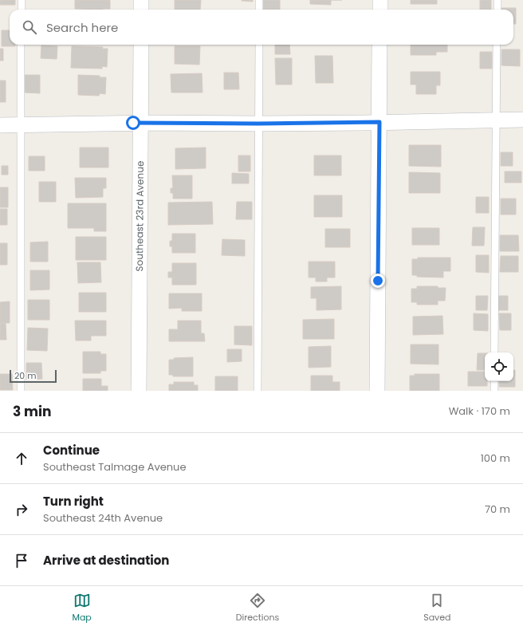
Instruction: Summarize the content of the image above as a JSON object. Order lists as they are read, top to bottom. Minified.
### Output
{"streets":{"street":["Southeast 23rd Avenue"]},"scale_bar":"20 m","page":{"search":"Search here","scale":"20 m","heading":["3 min","Walk · 170 m"],"list":[["Continue","Southeast Talmage Avenue","100 m"],["Turn right","Southeast 24th Avenue","70 m"],"Arrive at destination"],"nav":["Map","Directions","Saved"]}}
